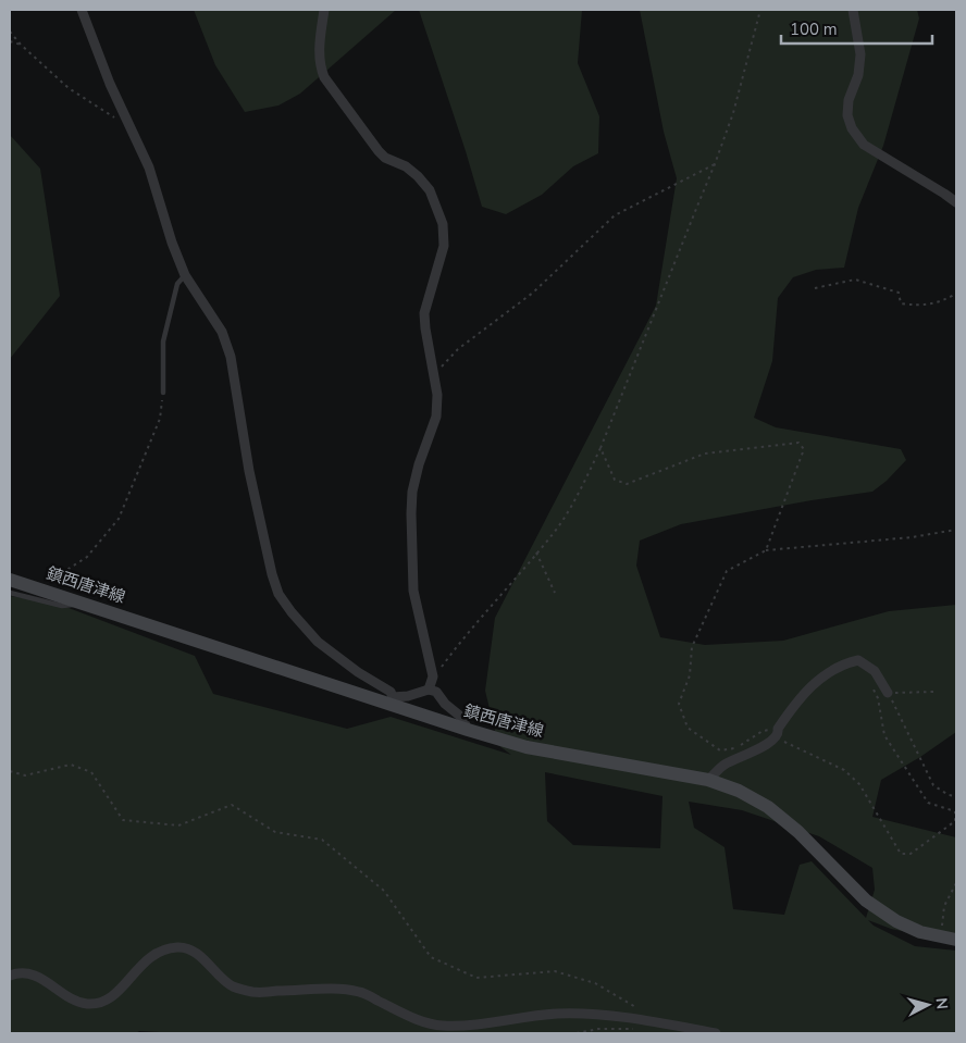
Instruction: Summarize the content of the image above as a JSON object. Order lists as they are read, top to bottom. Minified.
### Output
{"streets":{"main road":["鎮西唐津線"]},"scale_bar":"100 m","north":"right"}
